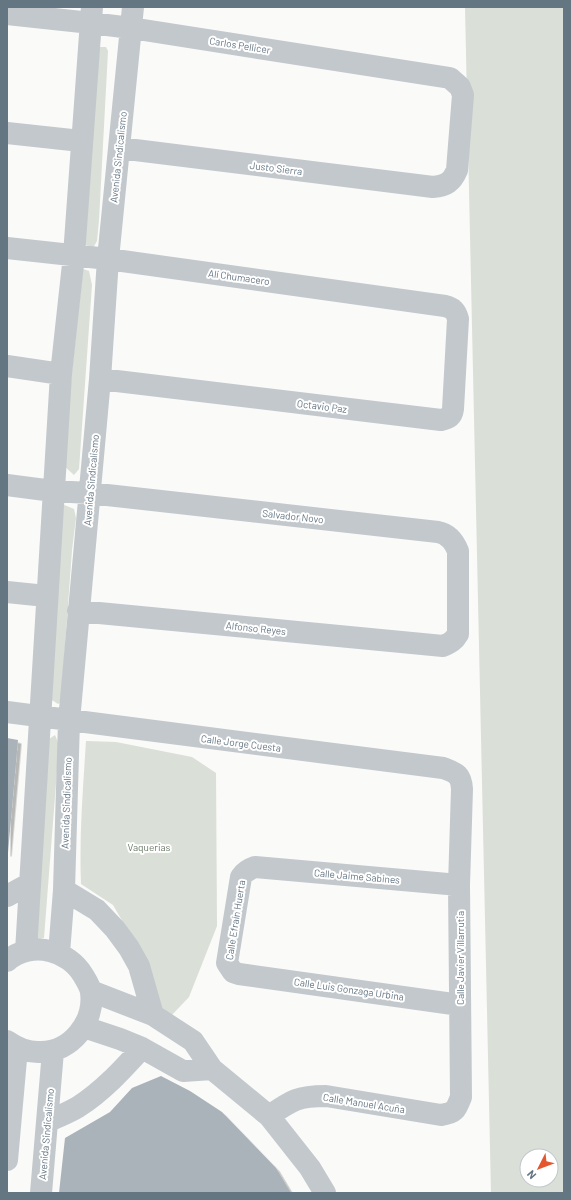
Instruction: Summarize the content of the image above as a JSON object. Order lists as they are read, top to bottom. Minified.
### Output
{"streets":{"street":["Carlos Pellicer","Avenida Sindicalismo","Justo Sierra","Alí Chumacero","Octavio Paz","Salvador Novo","Alfonso Reyes","Calle Jorge Cuesta","Calle Jaime Sabines","Calle Efraín Huerta","Calle Javier Villarrutia","Calle Luis Gonzaga Urbina","Calle Manuel Acuña"]},"crossings":[["Carlos Pellicer","Avenida Sindicalismo"],["Carlos Pellicer","Justo Sierra"],["Avenida Sindicalismo","Justo Sierra"],["Avenida Sindicalismo","Alí Chumacero"],["Avenida Sindicalismo","Octavio Paz"],["Avenida Sindicalismo","Salvador Novo"],["Avenida Sindicalismo","Alfonso Reyes"],["Avenida Sindicalismo","Calle Jorge Cuesta"],["Alí Chumacero","Octavio Paz"],["Salvador Novo","Alfonso Reyes"],["Calle Jorge Cuesta","Calle Javier Villarrutia"],["Calle Jaime Sabines","Calle Efraín Huerta"],["Calle Jaime Sabines","Calle Javier Villarrutia"],["Calle Efraín Huerta","Calle Luis Gonzaga Urbina"],["Calle Javier Villarrutia","Calle Luis Gonzaga Urbina"],["Calle Javier Villarrutia","Calle Manuel Acuña"]],"parks":["Vaquerias"],"north":"bottom left"}
